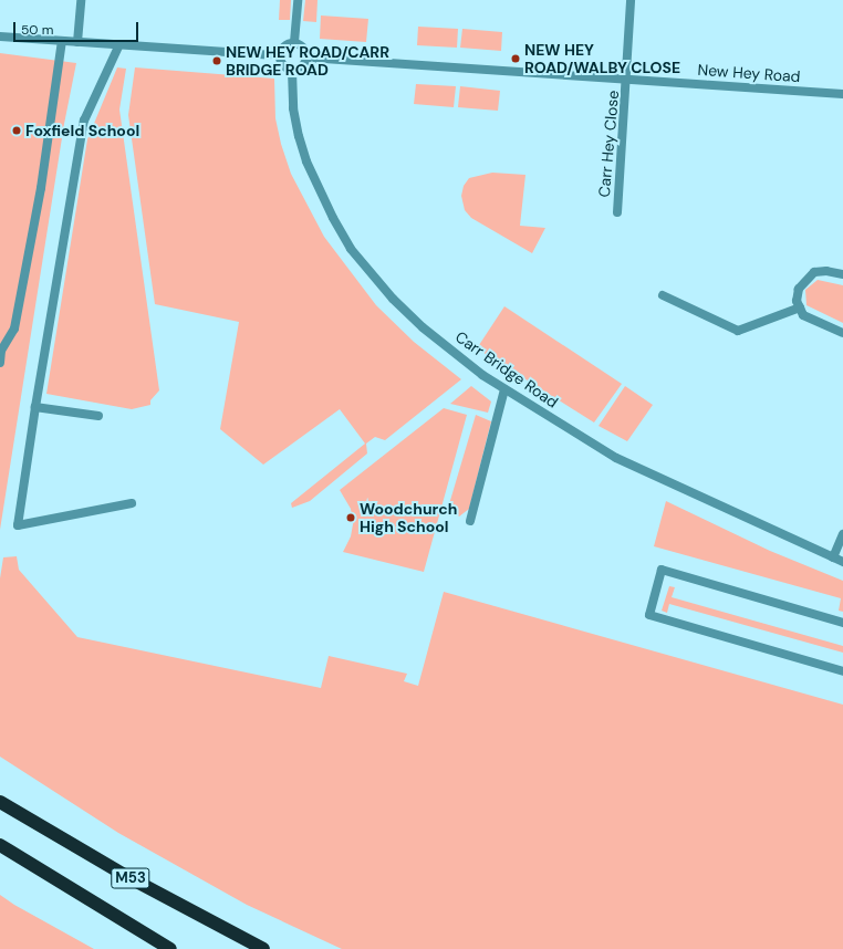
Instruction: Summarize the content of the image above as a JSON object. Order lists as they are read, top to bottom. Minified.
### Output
{"streets":{"highway":["M53"],"street":["New Hey Road","Carr Hey Close","Carr Bridge Road"]},"crossings":[["New Hey Road","Carr Hey Close"],["New Hey Road","Carr Bridge Road"]],"places":["NEW HEY ROAD/WALBY CLOSE","NEW HEY ROAD/CARR BRIDGE ROAD","Foxfield School","Woodchurch High School"],"scale_bar":"50 m"}
